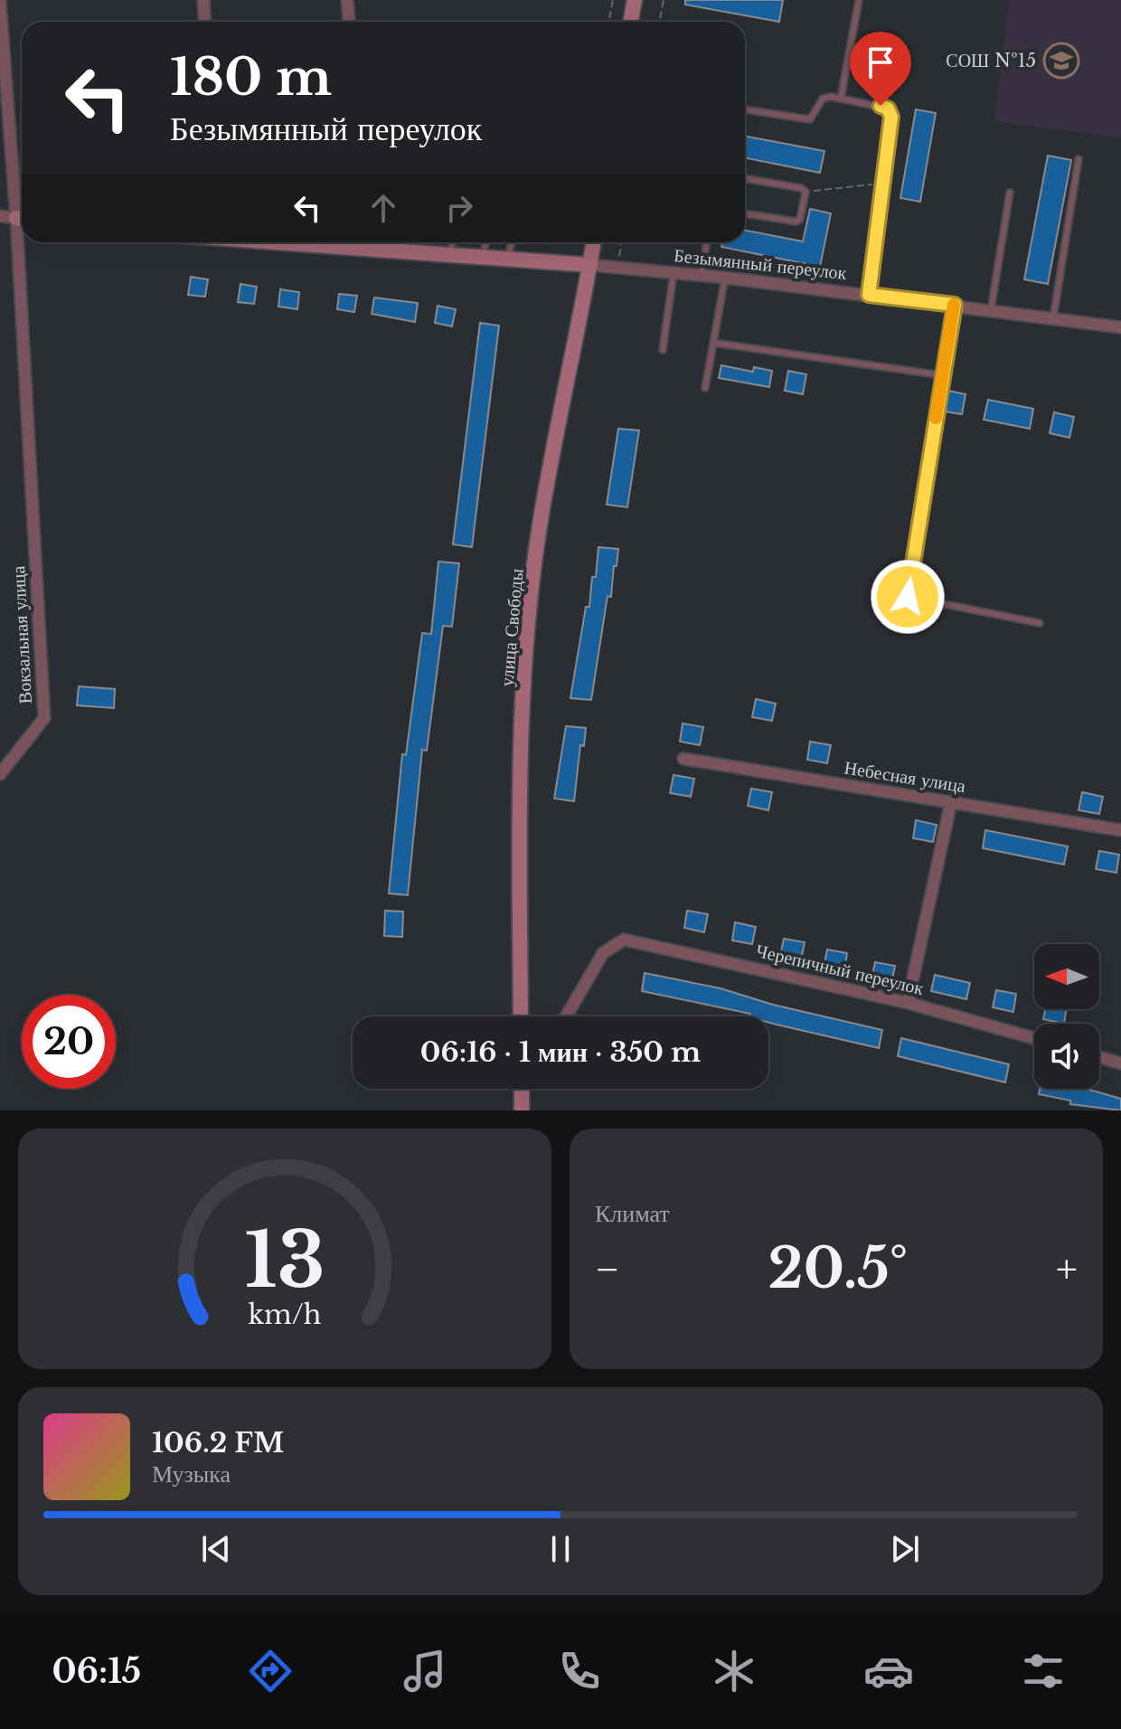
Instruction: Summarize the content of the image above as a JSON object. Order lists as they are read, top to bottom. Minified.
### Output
{"streets":{"main road":["Безымянный переулок","улица Свободы"],"street":["Вокзальная улица","Небесная улица","Черепичный переулок"]},"crossings":[["Безымянный переулок","улица Свободы"]],"places":{"school or university":["СОШ №15"]},"north":"left","page":{"turn":["180 m","Безымянный переулок"],"limit":"20","trip":"06:16 · 1 мин · 350 m","tile":"Климат","heat":["−","20.5°","+"],"song":["106.2 FM","Музыка"],"tabs":"06:15","gauge":["13","km/h"]}}
